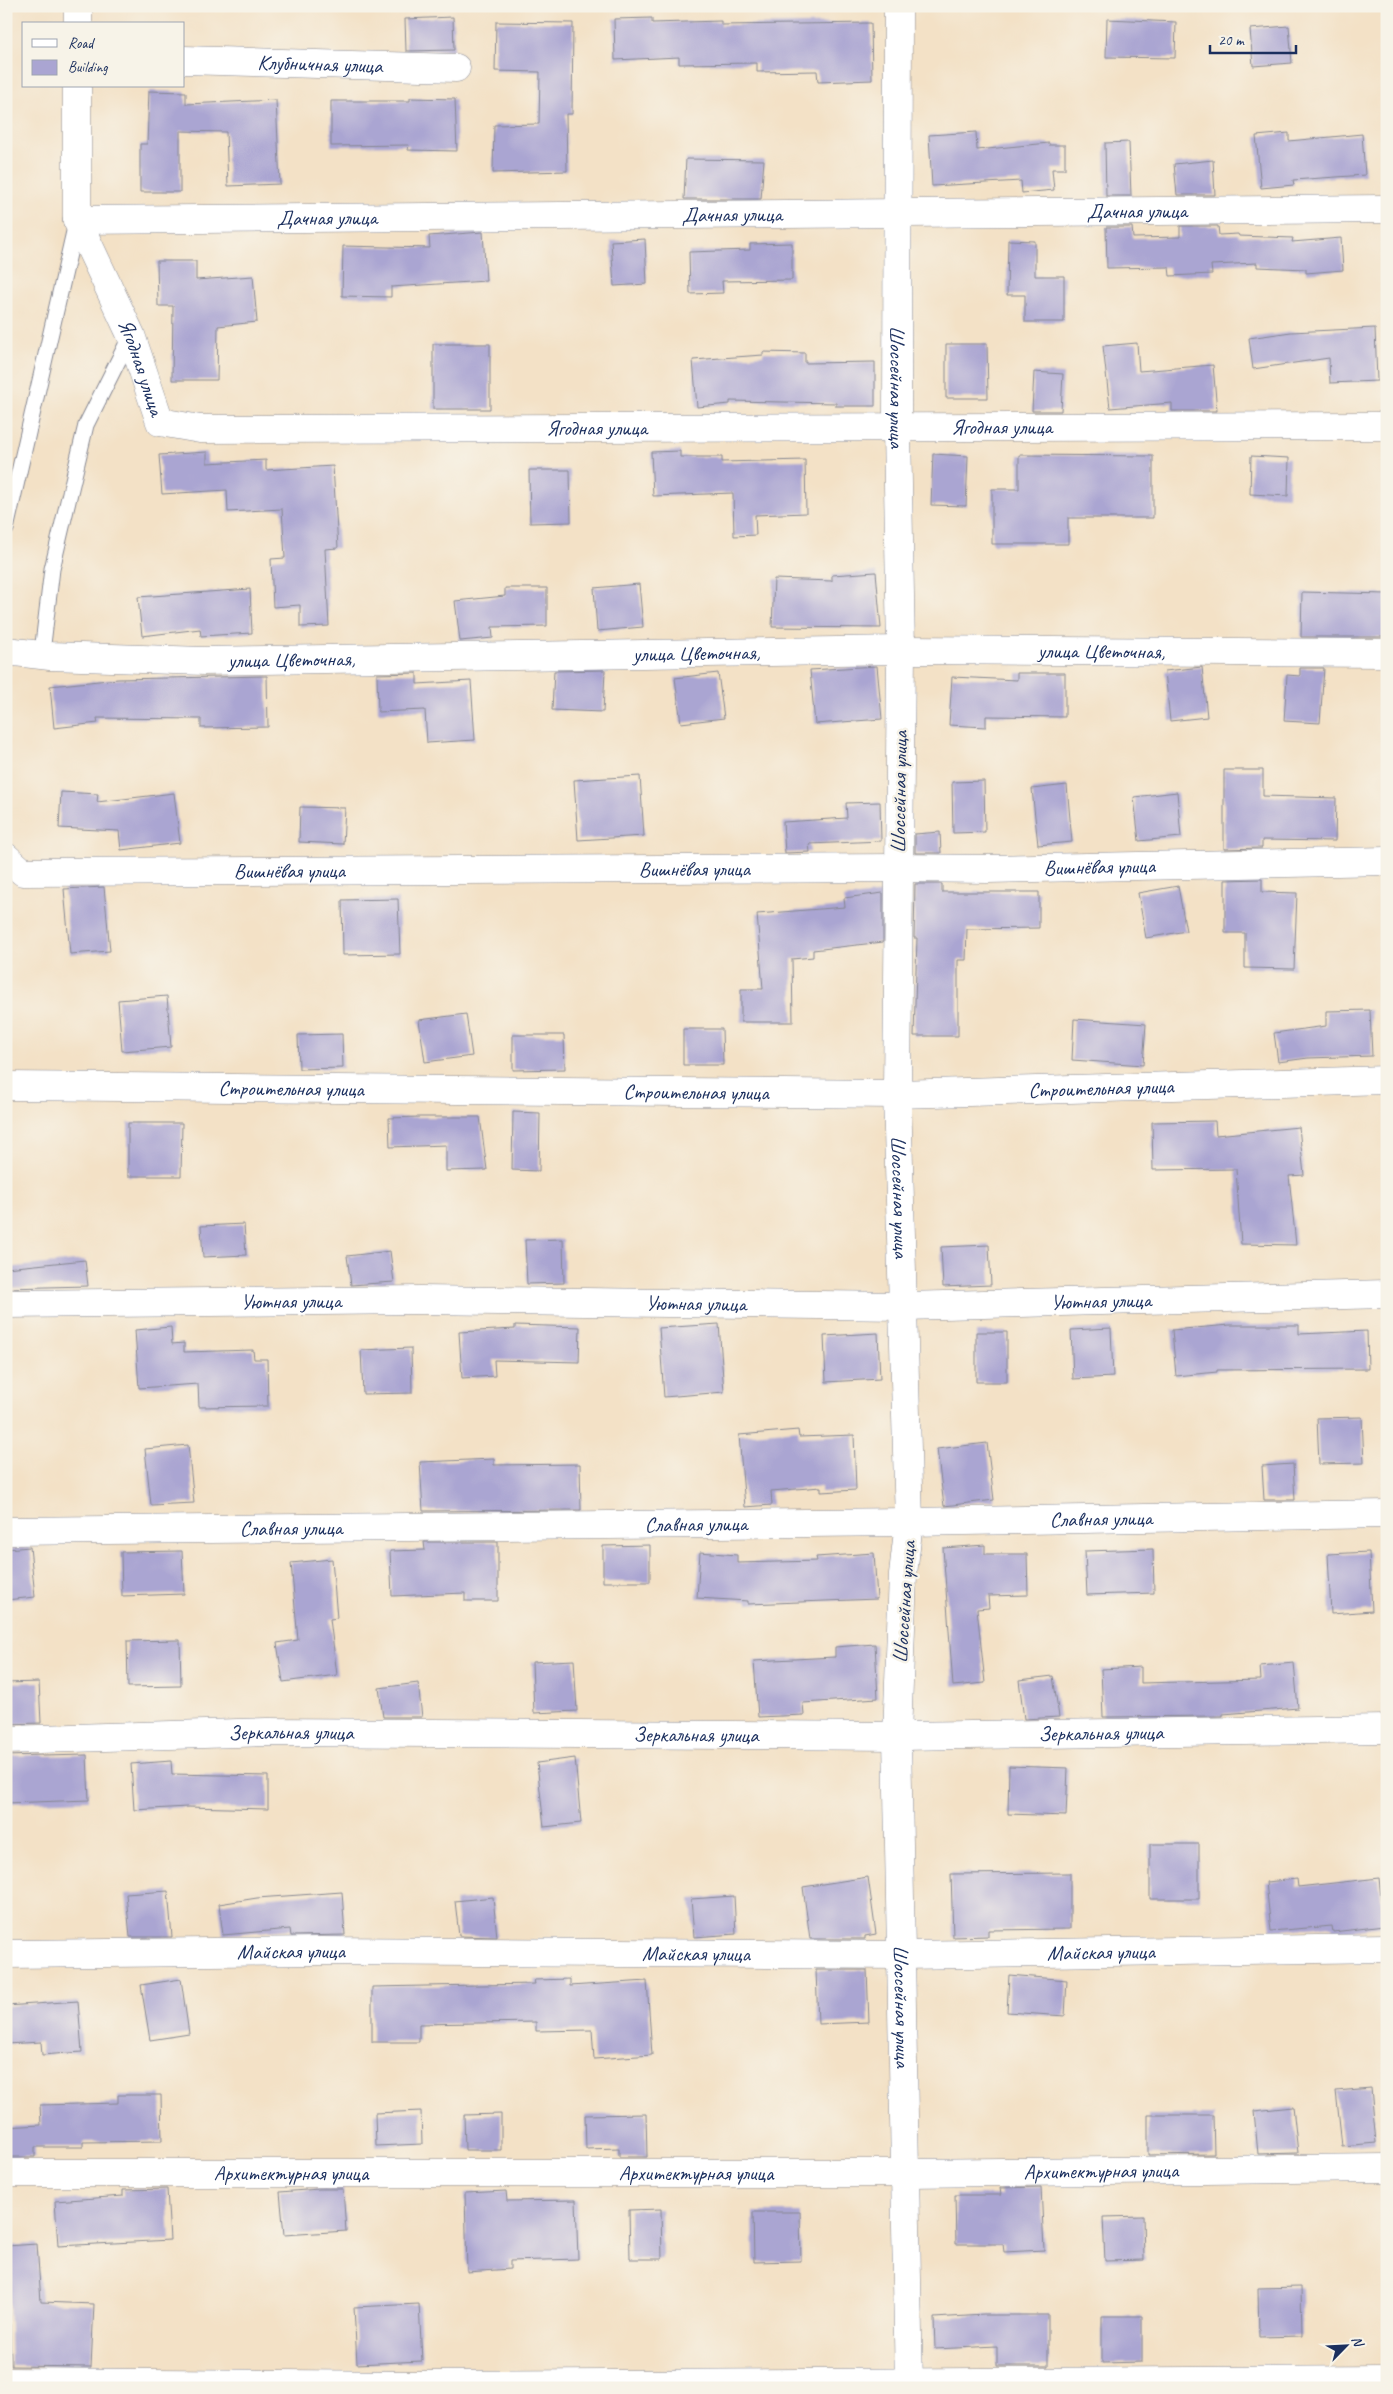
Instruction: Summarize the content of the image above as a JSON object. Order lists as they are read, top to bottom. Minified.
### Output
{"streets":{"street":["Клубничная улица","Дачная улица","Ягодная улица","Шоссейная улица","улица Цветочная,","Вишнёвая улица","Строительная улица","Уютная улица","Славная улица","Зеркальная улица","Майская улица","Архитектурная улица"]},"crossings":[["Дачная улица","Ягодная улица"],["Дачная улица","Шоссейная улица"],["Ягодная улица","Шоссейная улица"],["Шоссейная улица","улица Цветочная,"],["Шоссейная улица","Вишнёвая улица"],["Шоссейная улица","Строительная улица"],["Шоссейная улица","Уютная улица"],["Шоссейная улица","Славная улица"],["Шоссейная улица","Зеркальная улица"],["Шоссейная улица","Майская улица"],["Шоссейная улица","Архитектурная улица"]],"legend":["Road","Building"],"scale_bar":"20 m","north":"top right"}
